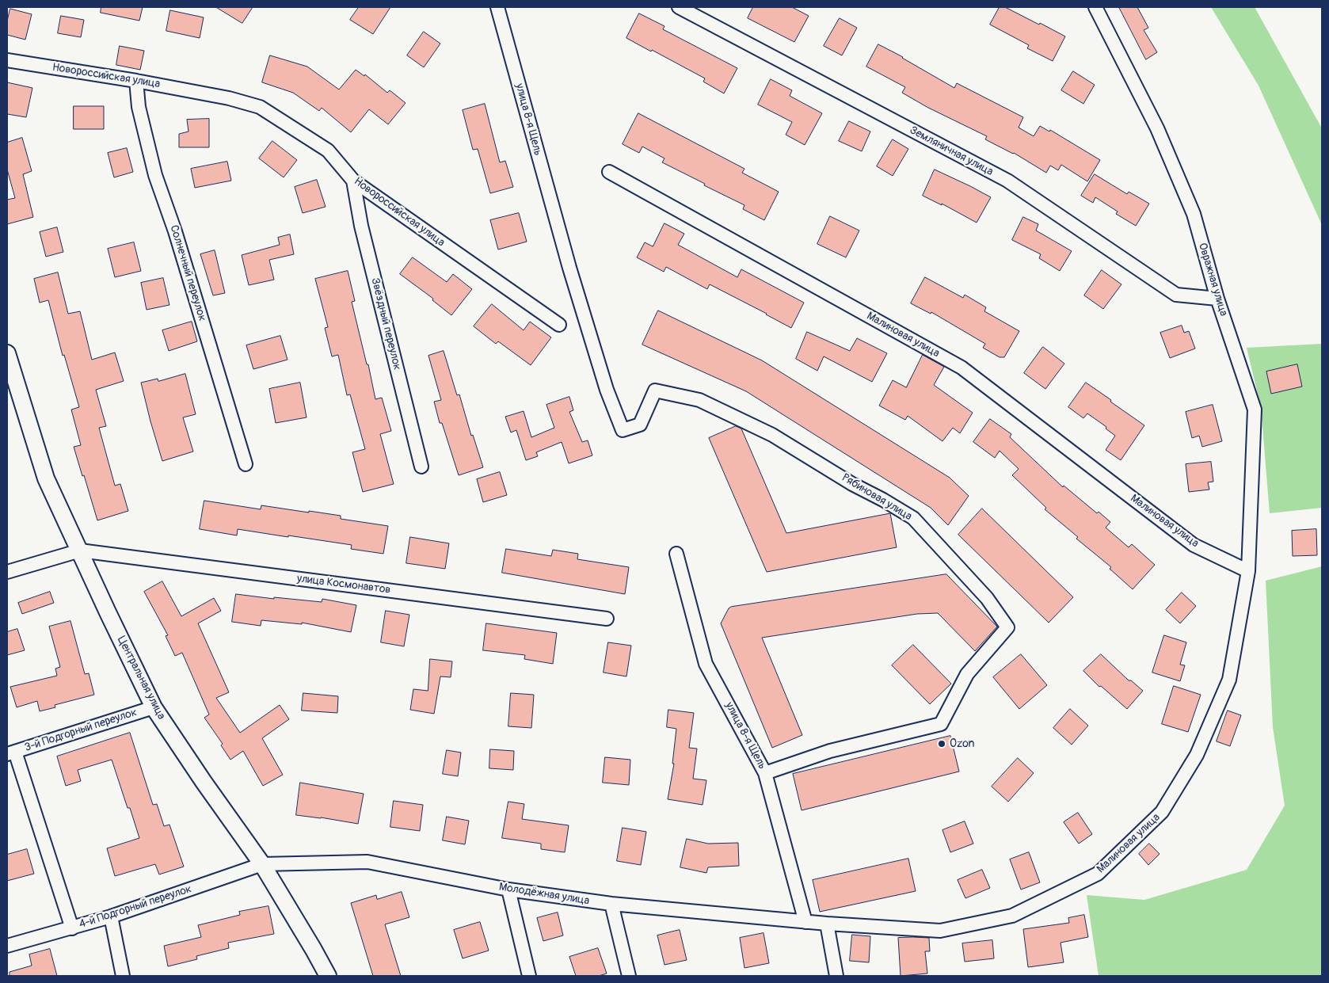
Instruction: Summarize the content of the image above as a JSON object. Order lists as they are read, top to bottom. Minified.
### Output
{"streets":{"street":["Новороссийская улица","улица 8-я Щель","Земляничная улица","Солнечный переулок","Овражная улица","Звёздный переулок","Малиновая улица","Рябиновая улица","улица Космонавтов","Центральная улица","3-й Подгорный переулок","Молодёжная улица","4-й Подгорный переулок"]},"crossings":[["Новороссийская улица","Солнечный переулок"],["Новороссийская улица","Звёздный переулок"],["улица 8-я Щель","Рябиновая улица"],["улица 8-я Щель","Молодёжная улица"],["Земляничная улица","Овражная улица"],["Овражная улица","Малиновая улица"],["Малиновая улица","Молодёжная улица"],["улица Космонавтов","Центральная улица"],["Центральная улица","3-й Подгорный переулок"],["Центральная улица","Молодёжная улица"],["Центральная улица","4-й Подгорный переулок"],["Молодёжная улица","4-й Подгорный переулок"]],"places":["Ozon"]}
